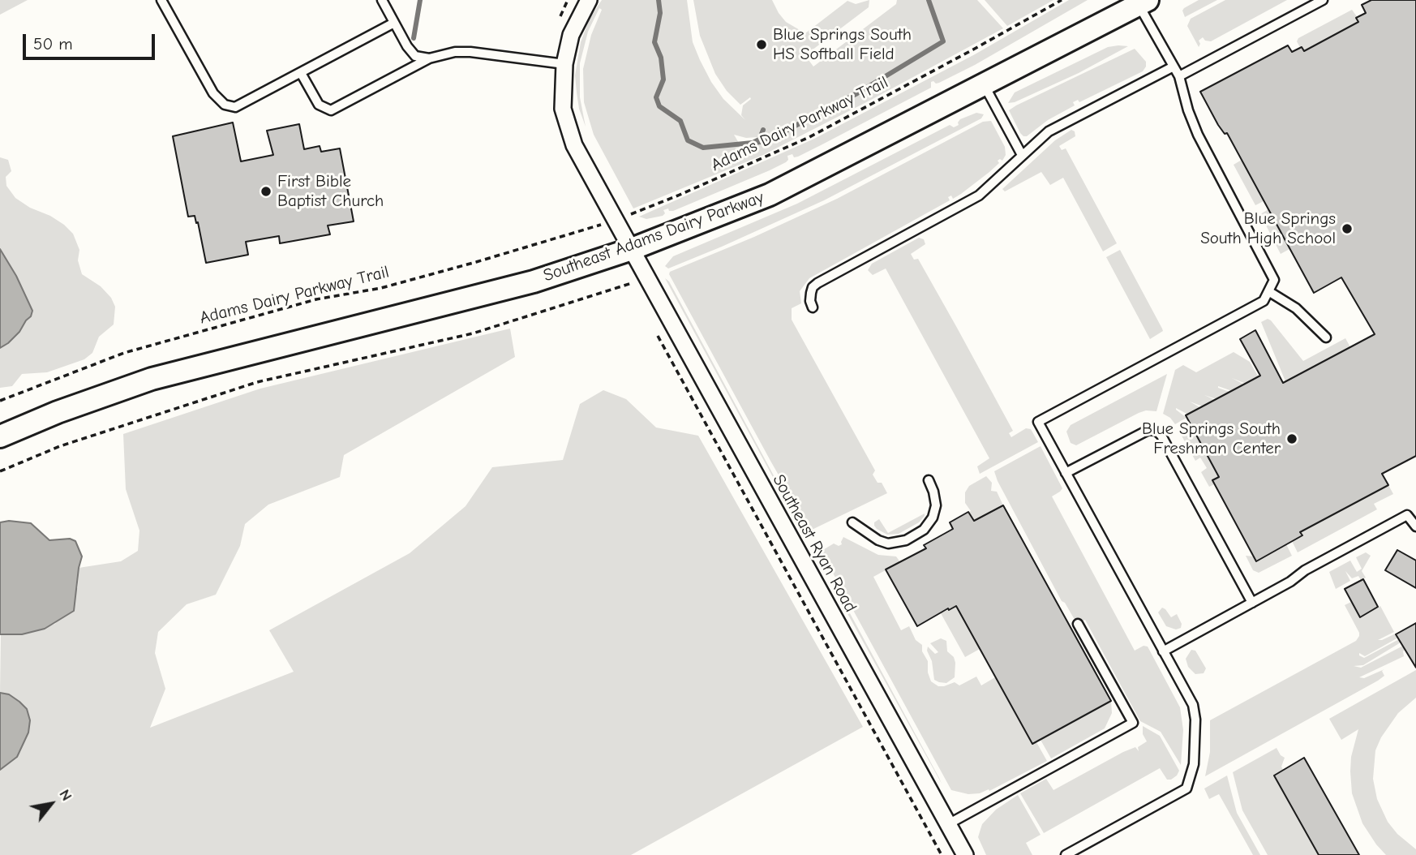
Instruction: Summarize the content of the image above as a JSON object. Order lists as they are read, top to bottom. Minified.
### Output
{"streets":{"main road":["Southeast Adams Dairy Parkway"],"street":["Southeast Ryan Road"],"path":["Adams Dairy Parkway Trail"]},"crossings":[["Southeast Adams Dairy Parkway","Southeast Ryan Road"]],"places":["Blue Springs South HS Softball Field","First Bible Baptist Church","Blue Springs South High School","Blue Springs South Freshman Center"],"scale_bar":"50 m","north":"top right"}
